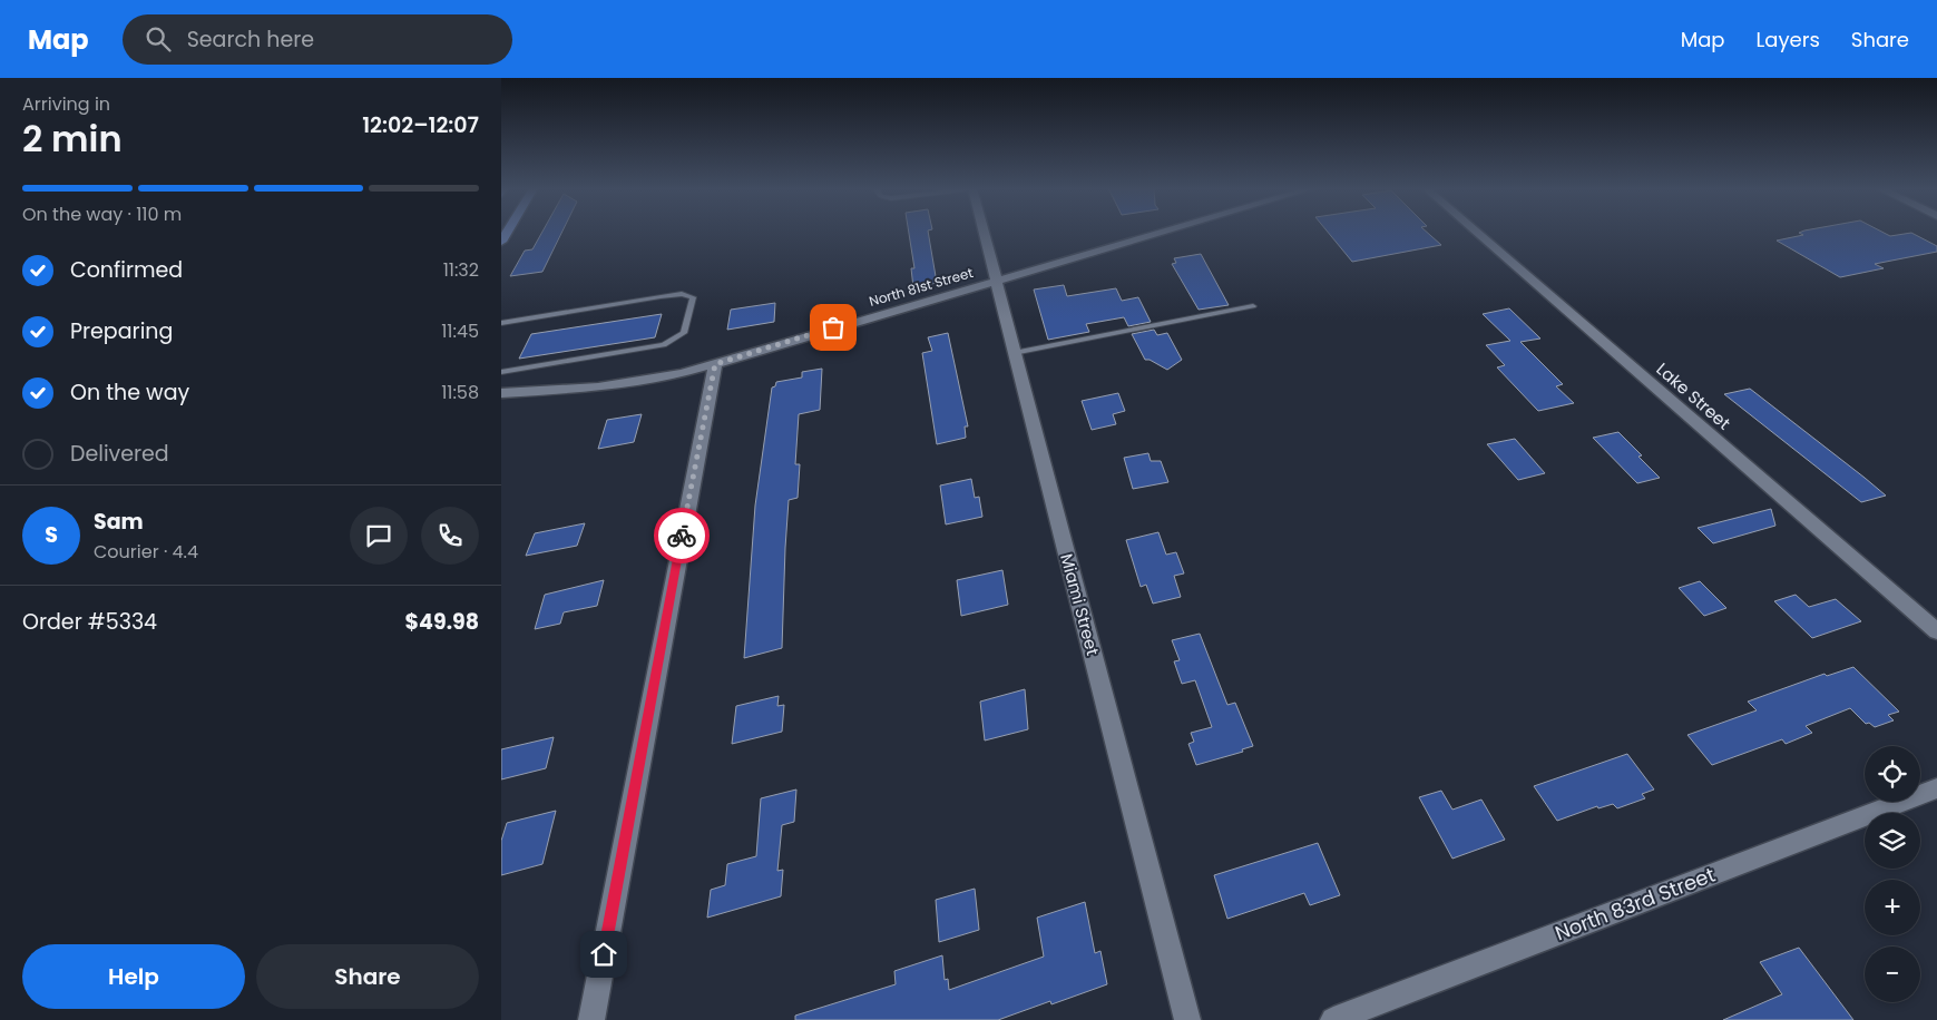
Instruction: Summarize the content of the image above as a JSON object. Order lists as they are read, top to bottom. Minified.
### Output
{"streets":{"street":["North 81st Street","Lake Street","Miami Street","North 83rd Street"]},"crossings":[["North 81st Street","Miami Street"]],"page":{"header":"Map","search":"Search here","nav":["Map","Layers","Share"],"heading":["2 min","Arriving in","12:02–12:07"],"panel":["Sam","Courier · 4.4","Order #5334","$49.98"],"bar":"On the way · 110 m","list":[["Confirmed","11:32"],["Preparing","11:45"],["On the way","11:58"],"Delivered"],"round":"S","map_buttons":["+","−"],"buttons":["Help","Share"]}}
